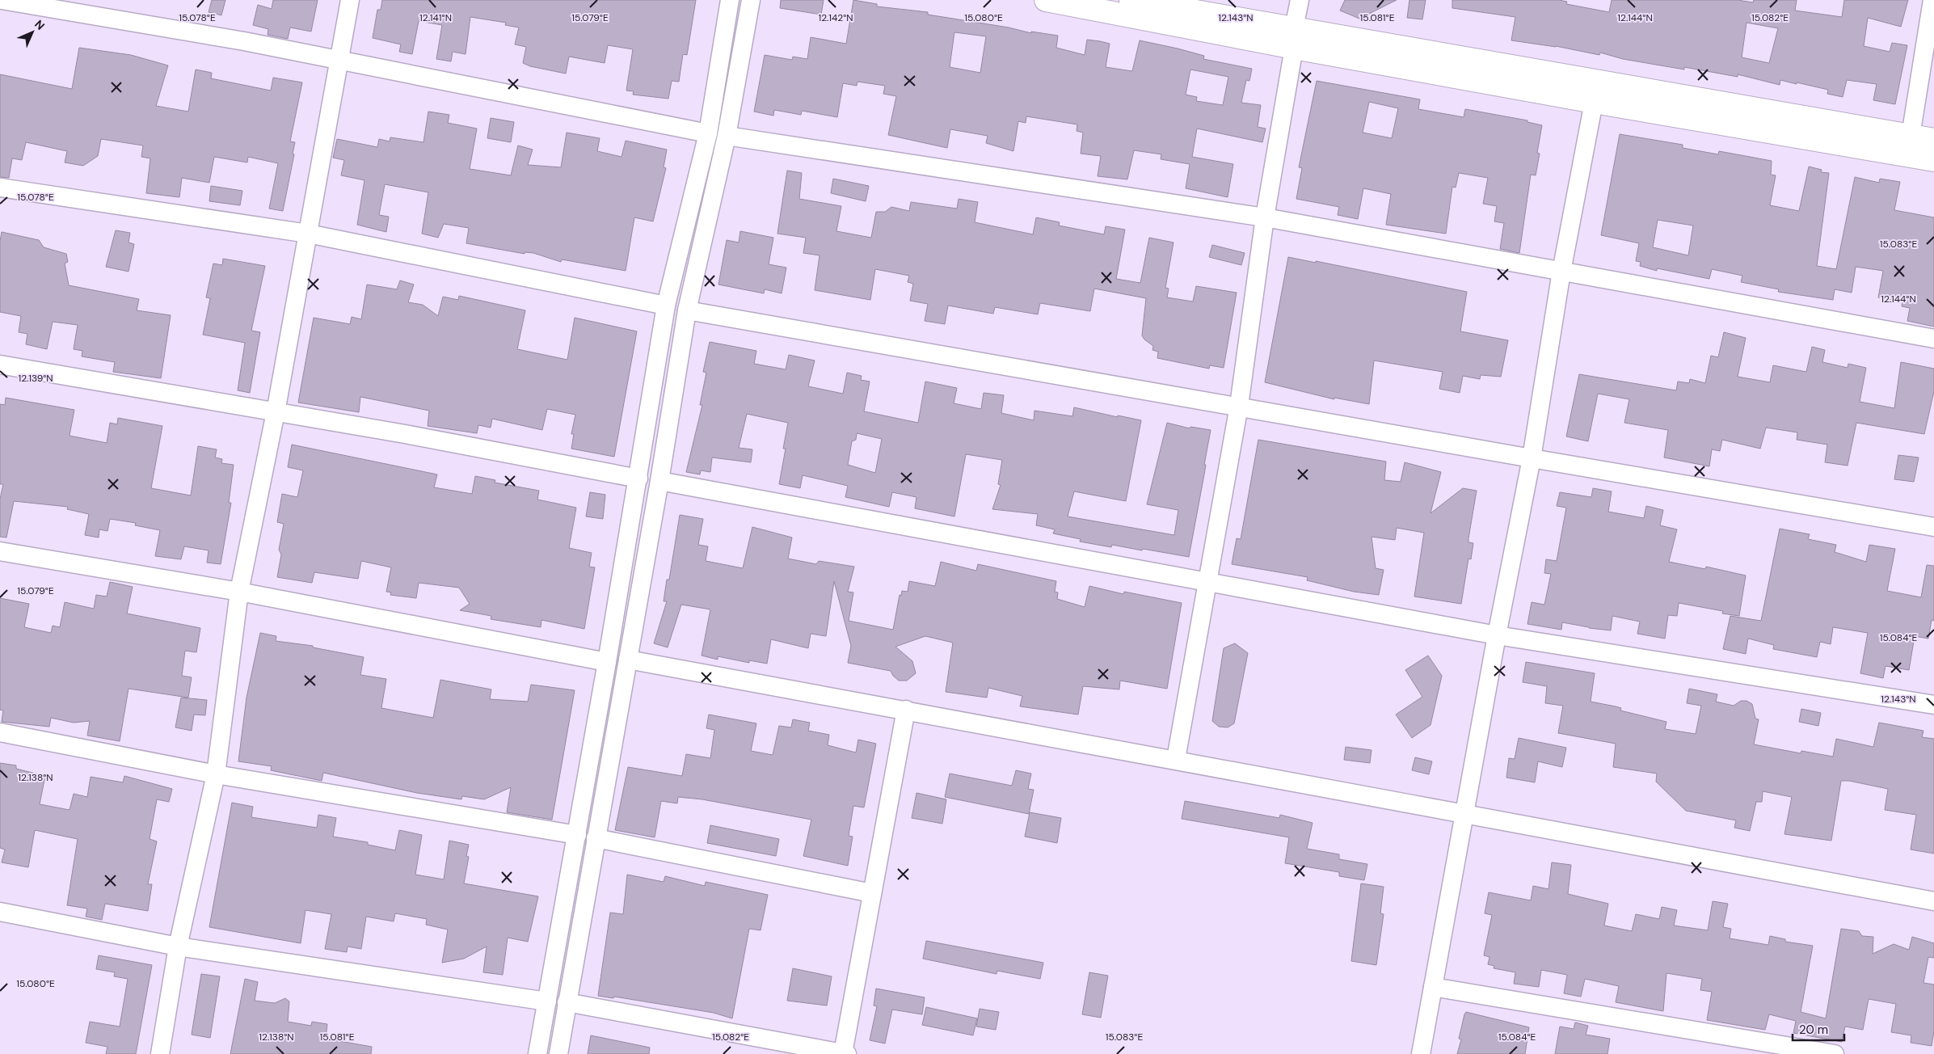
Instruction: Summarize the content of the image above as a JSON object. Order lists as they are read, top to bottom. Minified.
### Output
{"scale_bar":"20 m","north":"top right","coordinates":["15.078°E","12.141°N","15.079°E","12.142°N","15.080°E","12.143°N","15.081°E","12.144°N","15.082°E","15.083°E","12.139°N","15.084°E","12.138°N"]}
